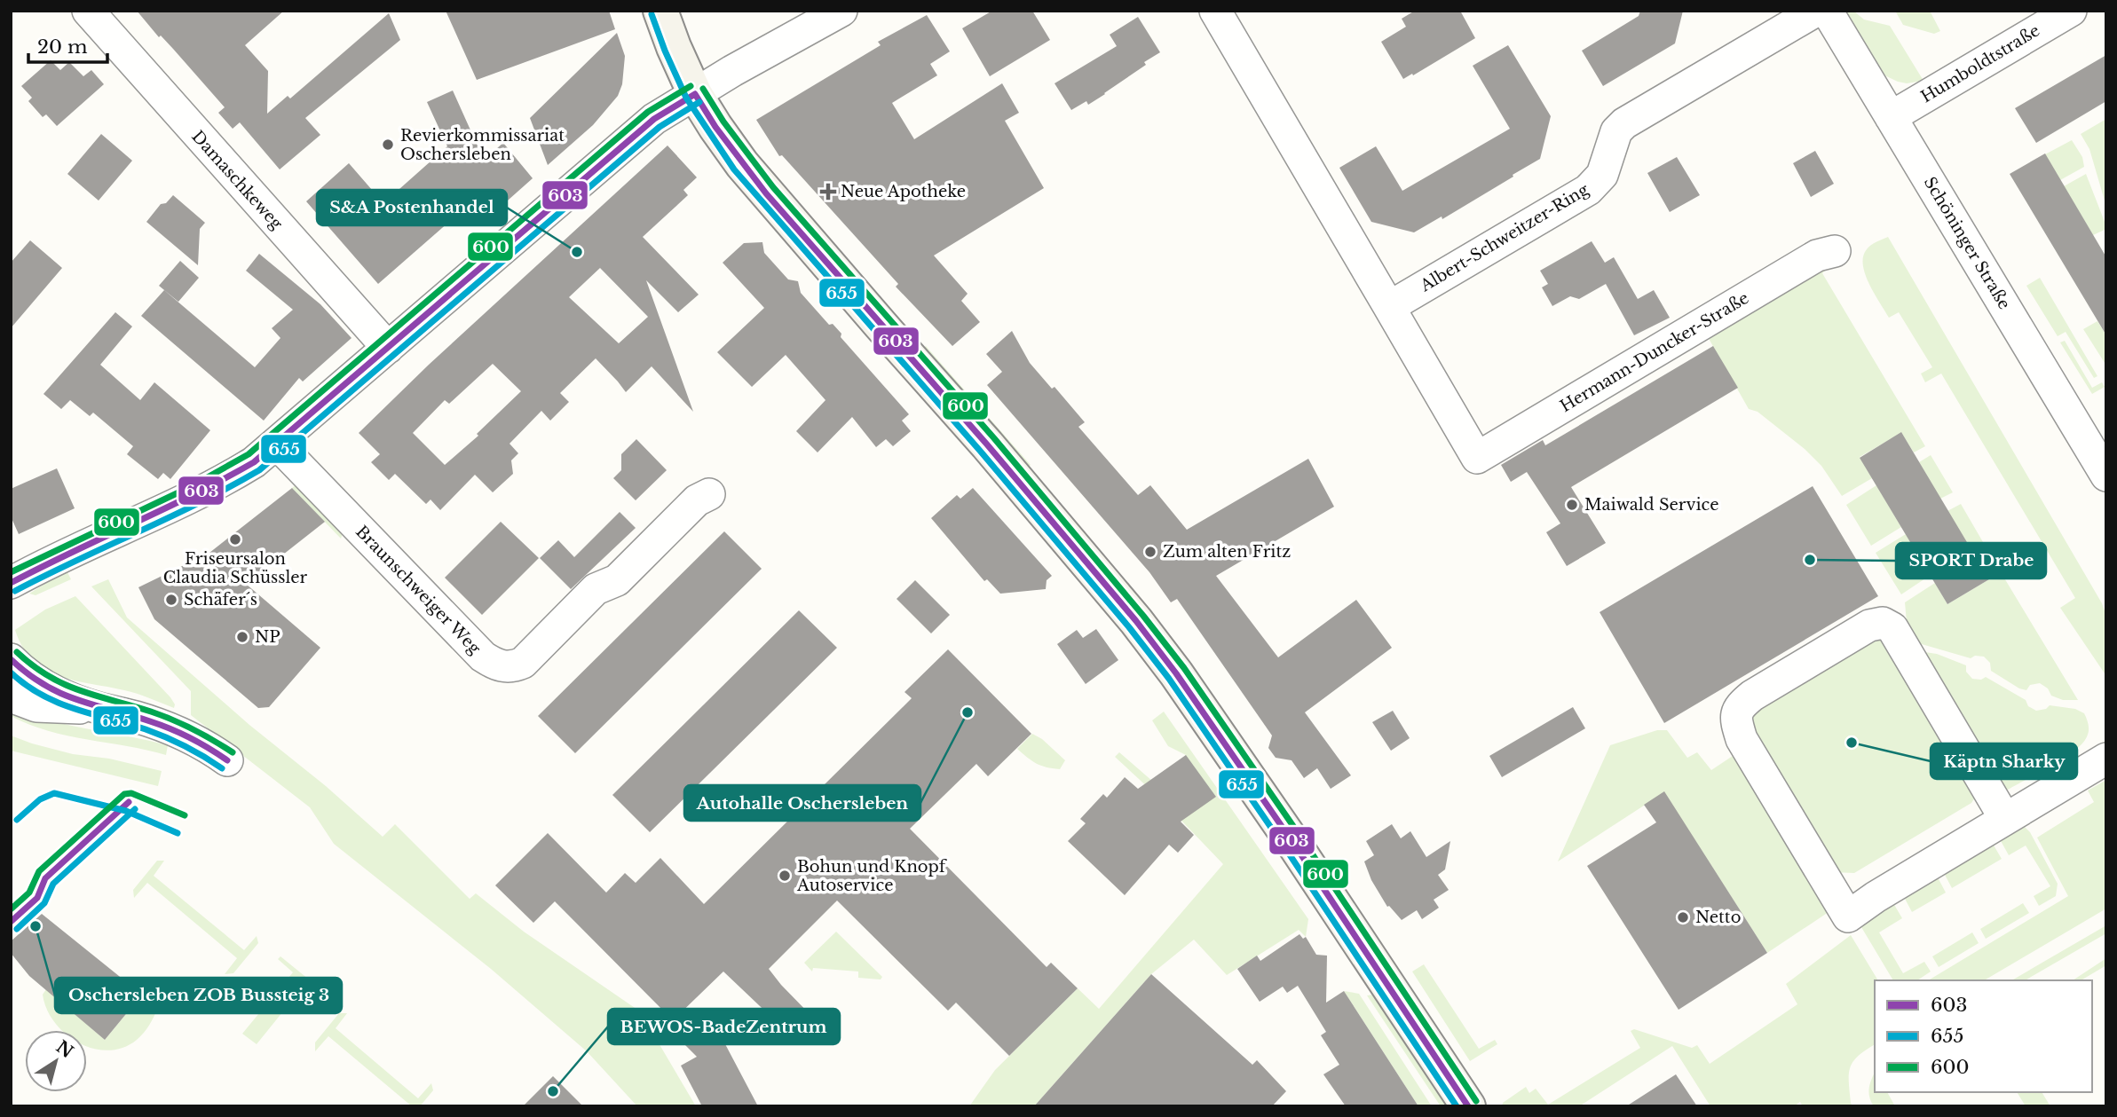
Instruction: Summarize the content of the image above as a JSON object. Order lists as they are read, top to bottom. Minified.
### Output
{"streets":{"street":["Humboldtstraße","Damaschkeweg","Albert-Schweitzer-Ring","Schöninger Straße","Hermann-Duncker-Straße","Braunschweiger Weg"]},"crossings":[["Humboldtstraße","Schöninger Straße"],["Albert-Schweitzer-Ring","Hermann-Duncker-Straße"]],"places":{"other":["Revierkommissariat Oschersleben","S&A Postenhandel","Maiwald Service","Friseursalon Claudia Schüssler","Zum alten Fritz","SPORT Drabe","Schäfer´s","NP","Autohalle Oschersleben","Käptn Sharky","Bohun und Knopf Autoservice","Netto","Oschersleben ZOB Bussteig 3","BEWOS-BadeZentrum"],"health":["Neue Apotheke"]},"lines":["transit line 655","transit line 600","transit line 603"],"legend":["603","655","600"],"scale_bar":"20 m","north":"top right"}
